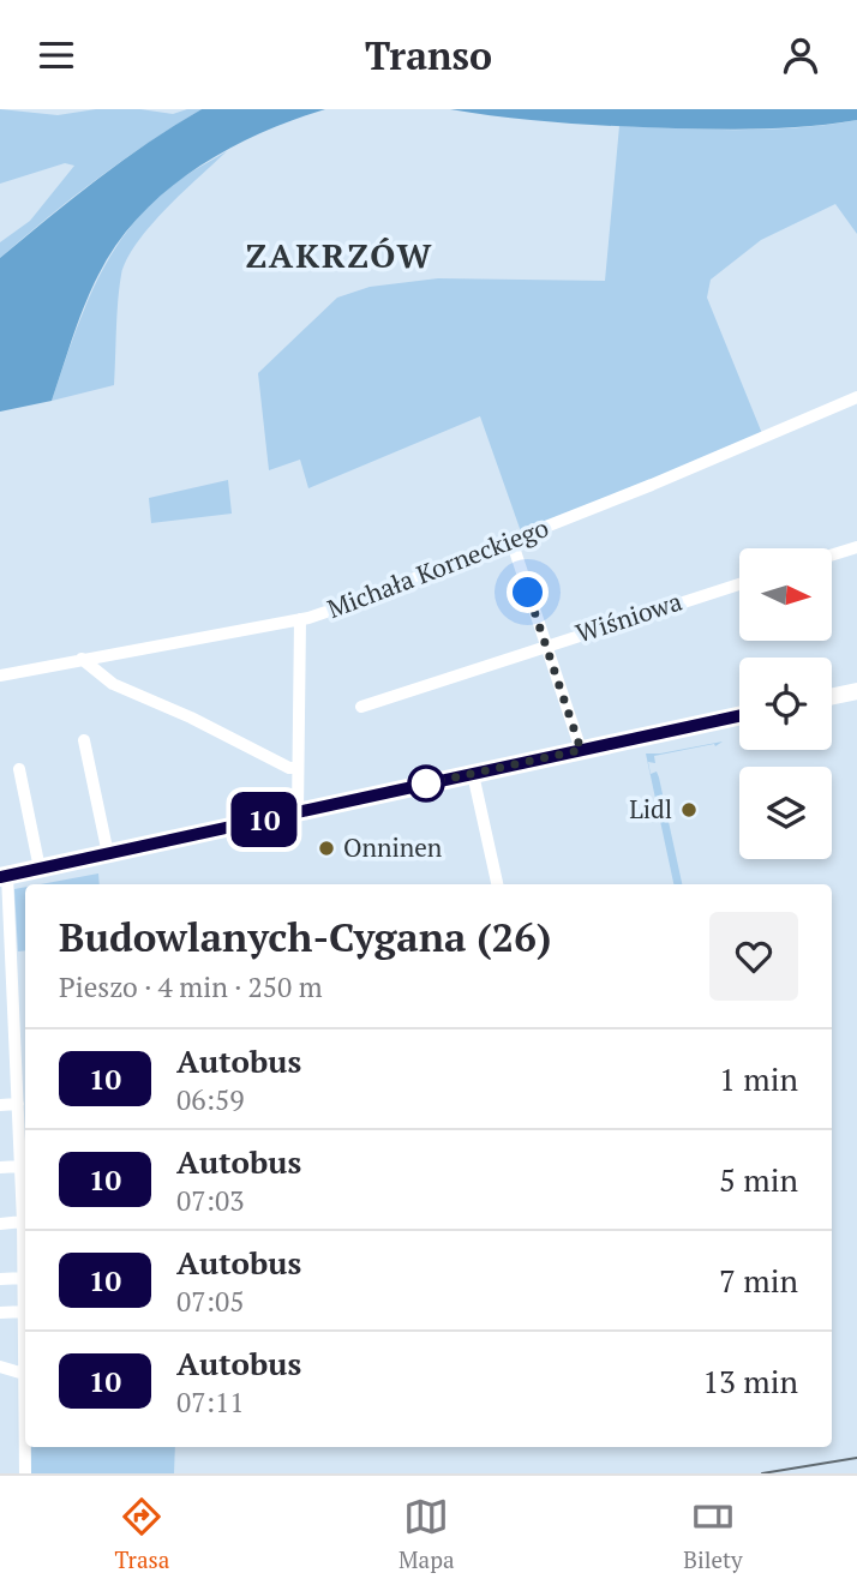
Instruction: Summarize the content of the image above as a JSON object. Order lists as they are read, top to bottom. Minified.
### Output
{"streets":{"street":["Michała Korneckiego","Wiśniowa"]},"districts":["ZAKRZÓW"],"places":["Lidl","Onninen"],"lines":["bus line 10"],"north":"right","page":{"header":"Transo","on_map":"10","heading":["Budowlanych-Cygana (26)","Pieszo · 4 min · 250 m"],"list":[{"mark":"10","name":"Autobus","note":"06:59","value":"1 min"},{"mark":"10","name":"Autobus","note":"07:03","value":"5 min"},{"mark":"10","name":"Autobus","note":"07:05","value":"7 min"},{"mark":"10","name":"Autobus","note":"07:11","value":"13 min"}],"tabs":["Trasa","Mapa","Bilety"]}}
